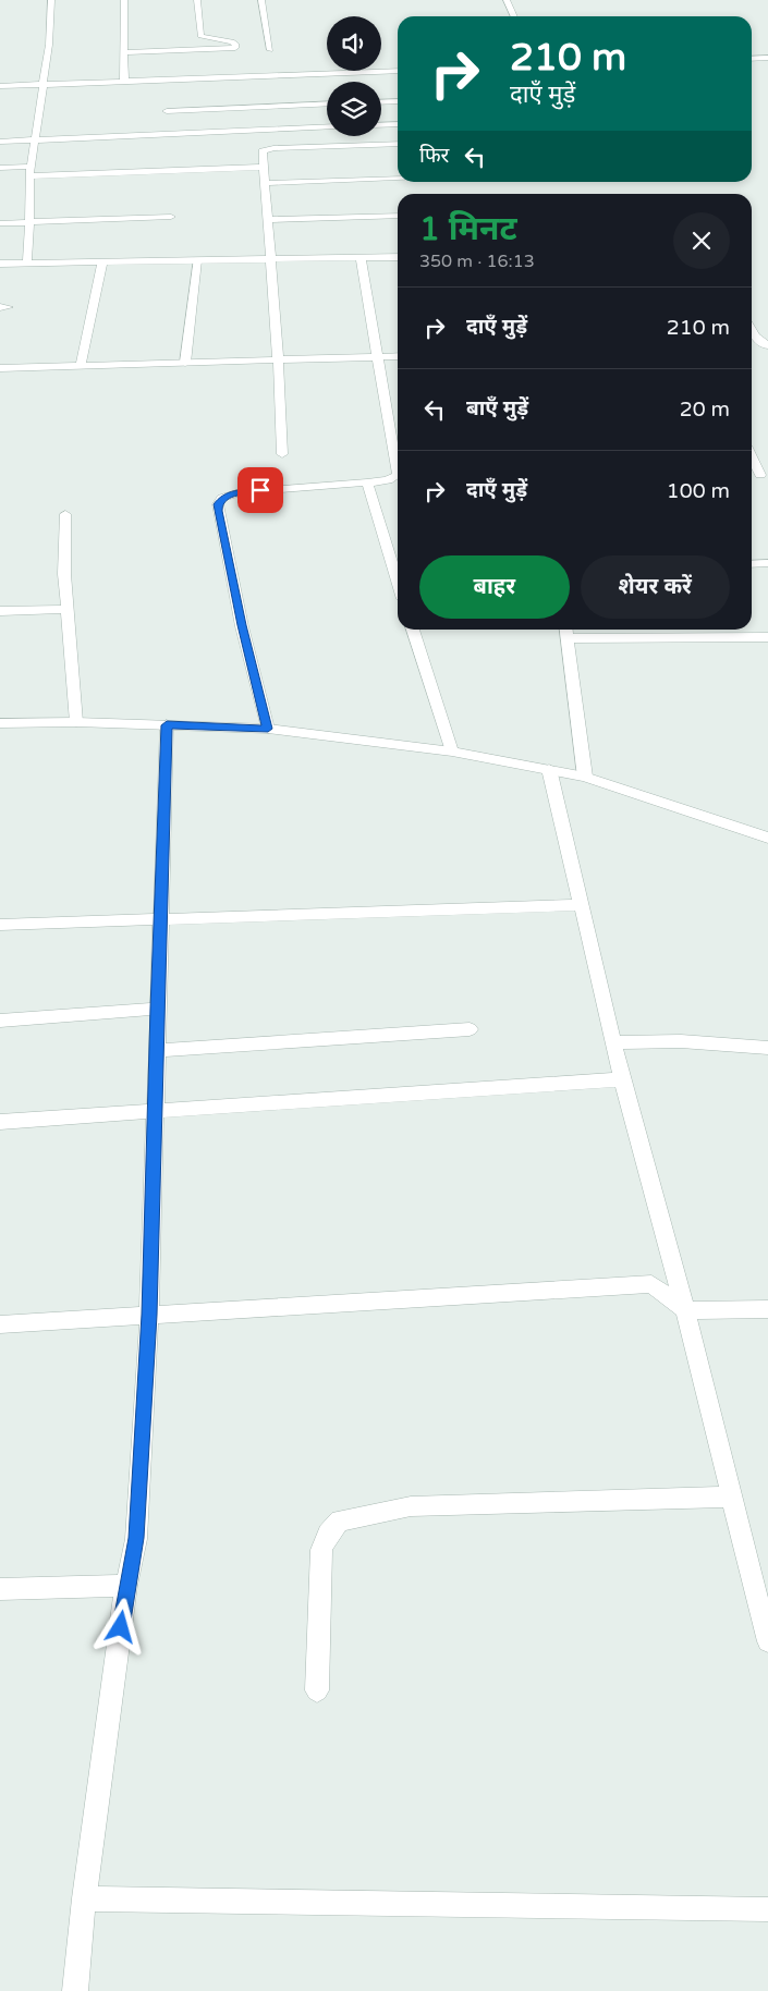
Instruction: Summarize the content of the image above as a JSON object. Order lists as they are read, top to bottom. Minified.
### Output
{"page":{"turn":["210 m","दाएँ मुड़ें"],"then":"फिर","heading":["1 मिनट","350 m · 16:13"],"list":[{"name":"दाएँ मुड़ें","value":"210 m"},{"name":"बाएँ मुड़ें","value":"20 m"},{"name":"दाएँ मुड़ें","value":"100 m"}],"buttons":["बाहर","शेयर करें"]}}
